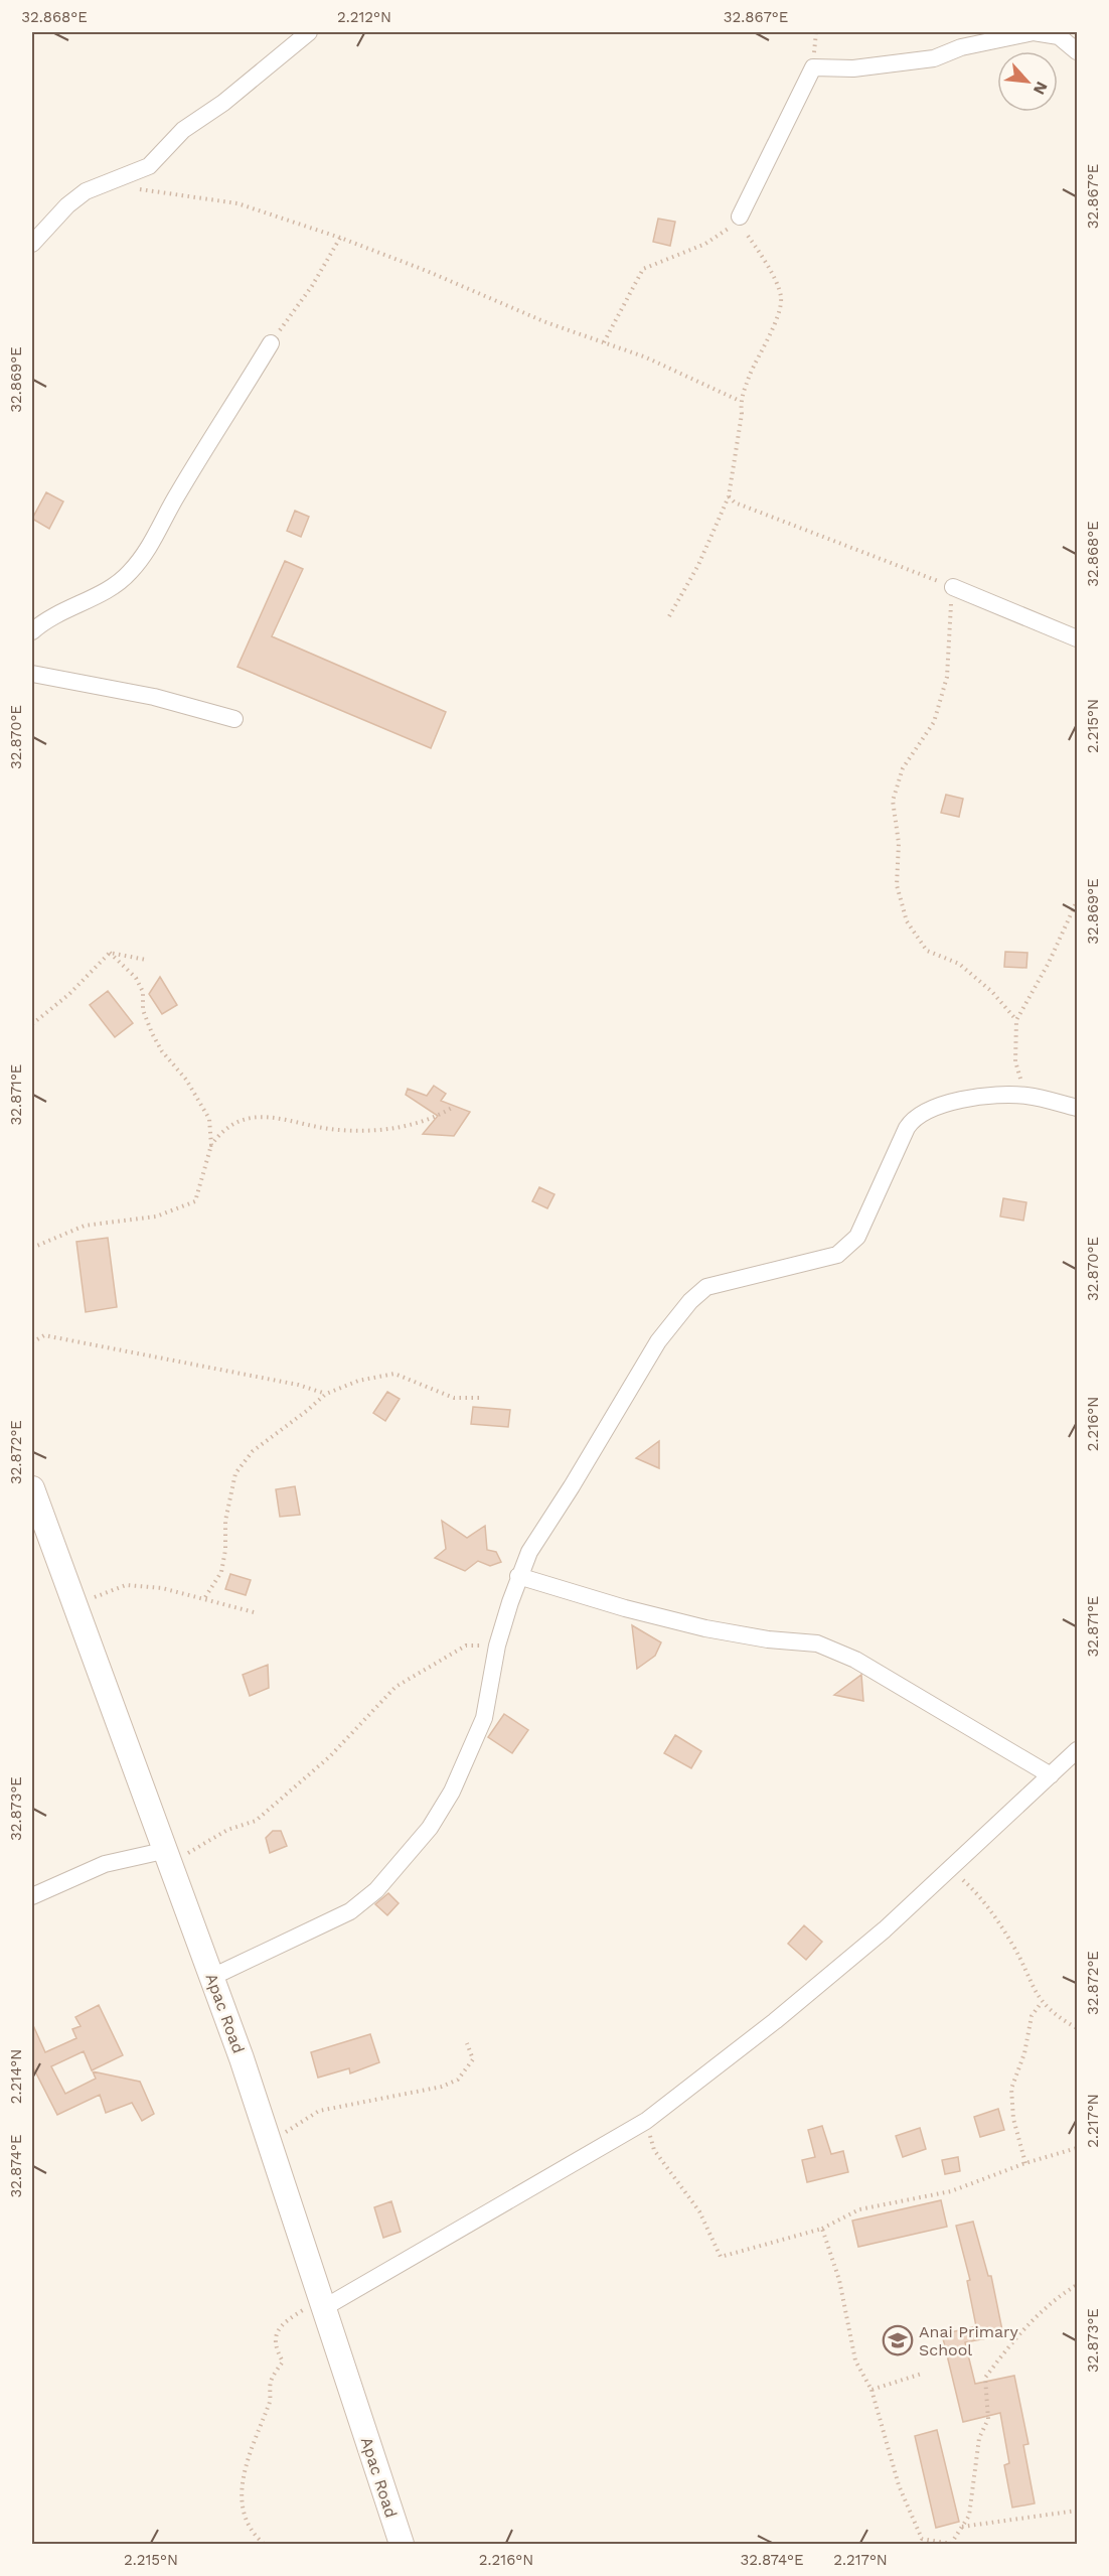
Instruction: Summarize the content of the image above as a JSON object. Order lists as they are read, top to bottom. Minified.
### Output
{"streets":{"main road":["Apac Road"]},"places":{"school or university":["Anai Primary School"]},"north":"bottom right","coordinates":["32.868°E","2.212°N","32.867°E","32.869°E","2.215°N","32.870°E","32.871°E","2.216°N","32.872°E","32.873°E","2.214°N","2.217°N","32.874°E"]}
